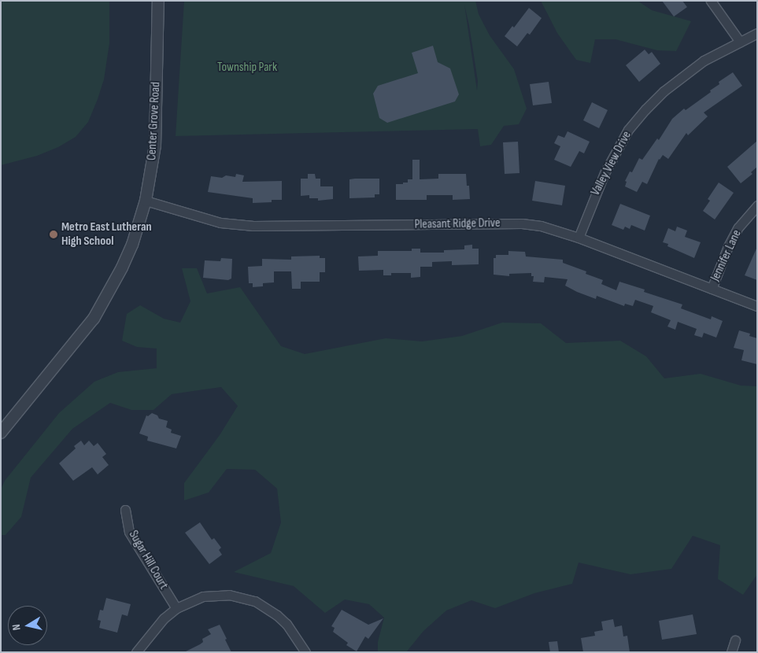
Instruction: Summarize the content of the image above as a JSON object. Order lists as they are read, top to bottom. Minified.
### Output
{"streets":{"street":["Center Grove Road","Valley View Drive","Pleasant Ridge Drive","Jennifer Lane","Sugar Hill Court"]},"crossings":[["Center Grove Road","Pleasant Ridge Drive"],["Valley View Drive","Pleasant Ridge Drive"],["Pleasant Ridge Drive","Jennifer Lane"]],"parks":["Township Park"],"places":["Metro East Lutheran High School"],"north":"left"}
